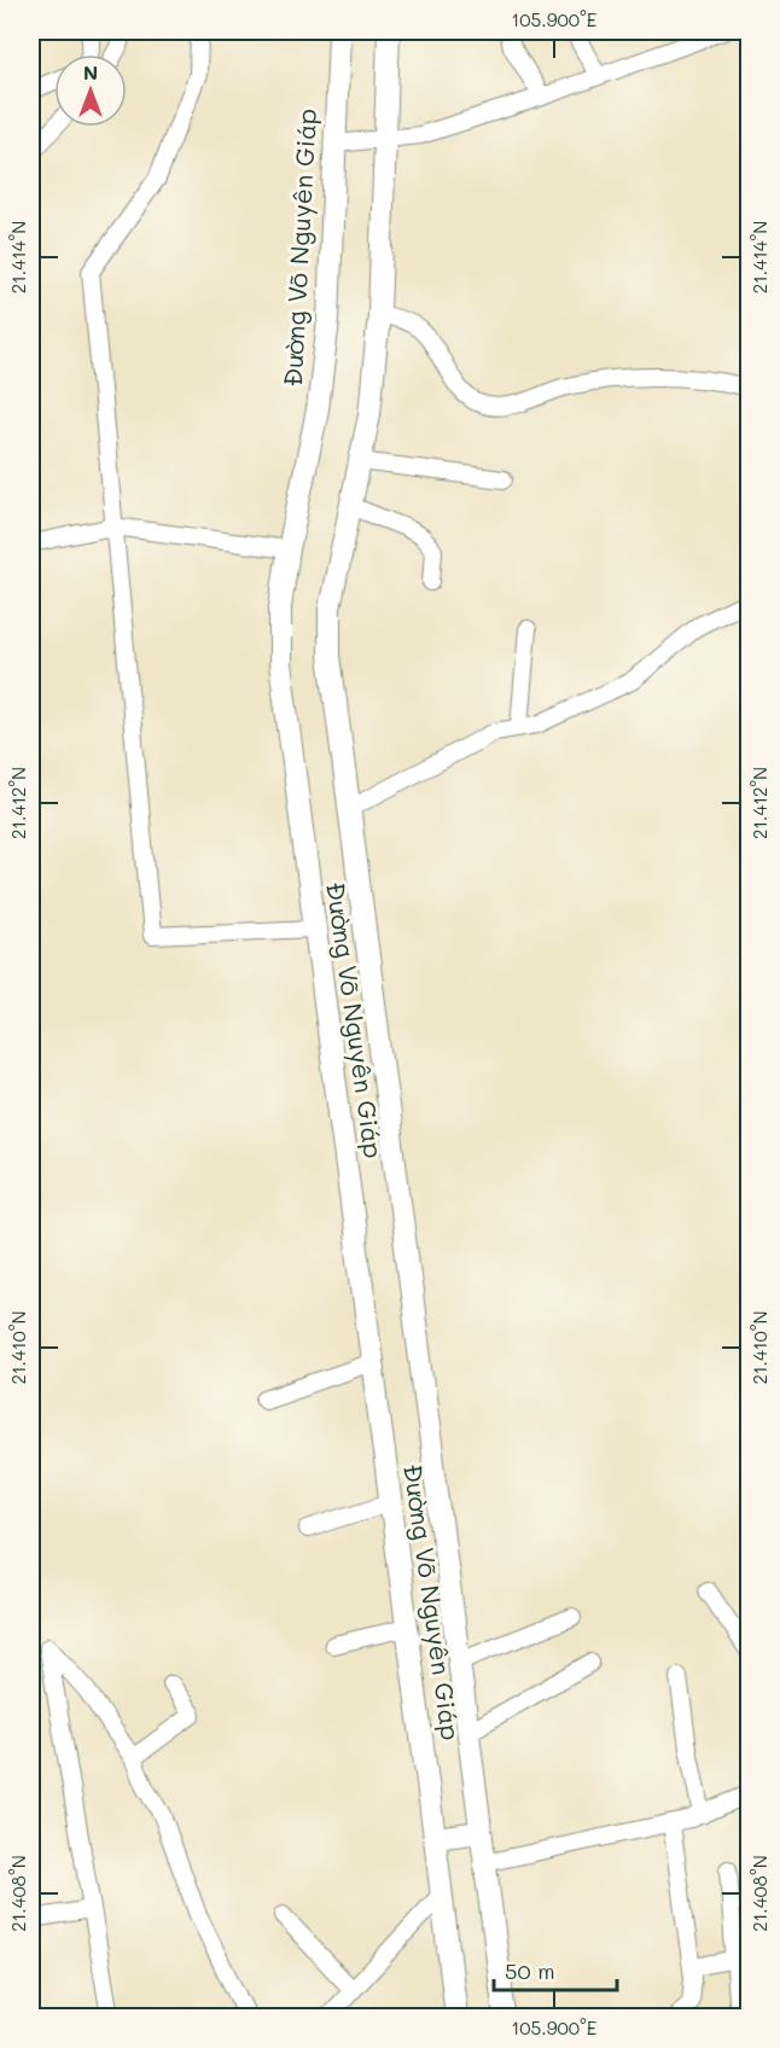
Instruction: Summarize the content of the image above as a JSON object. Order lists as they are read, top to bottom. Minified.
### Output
{"streets":{"main road":["Đường Võ Nguyên Giáp"]},"scale_bar":"50 m","north":"top","coordinates":["105.900°E","21.414°N","21.412°N","21.410°N","21.408°N"]}
